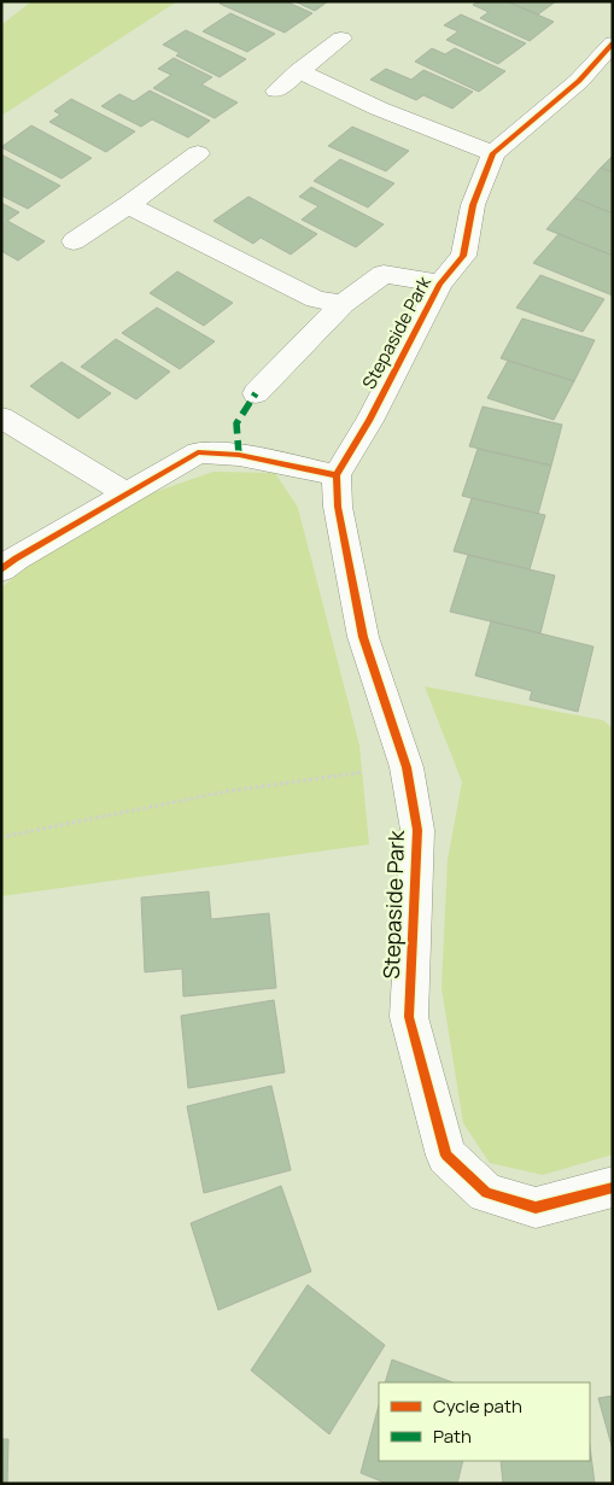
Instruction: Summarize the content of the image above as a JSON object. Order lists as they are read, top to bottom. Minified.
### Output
{"streets":{"street":["Stepaside Park"]},"legend":["Cycle path","Path"]}
